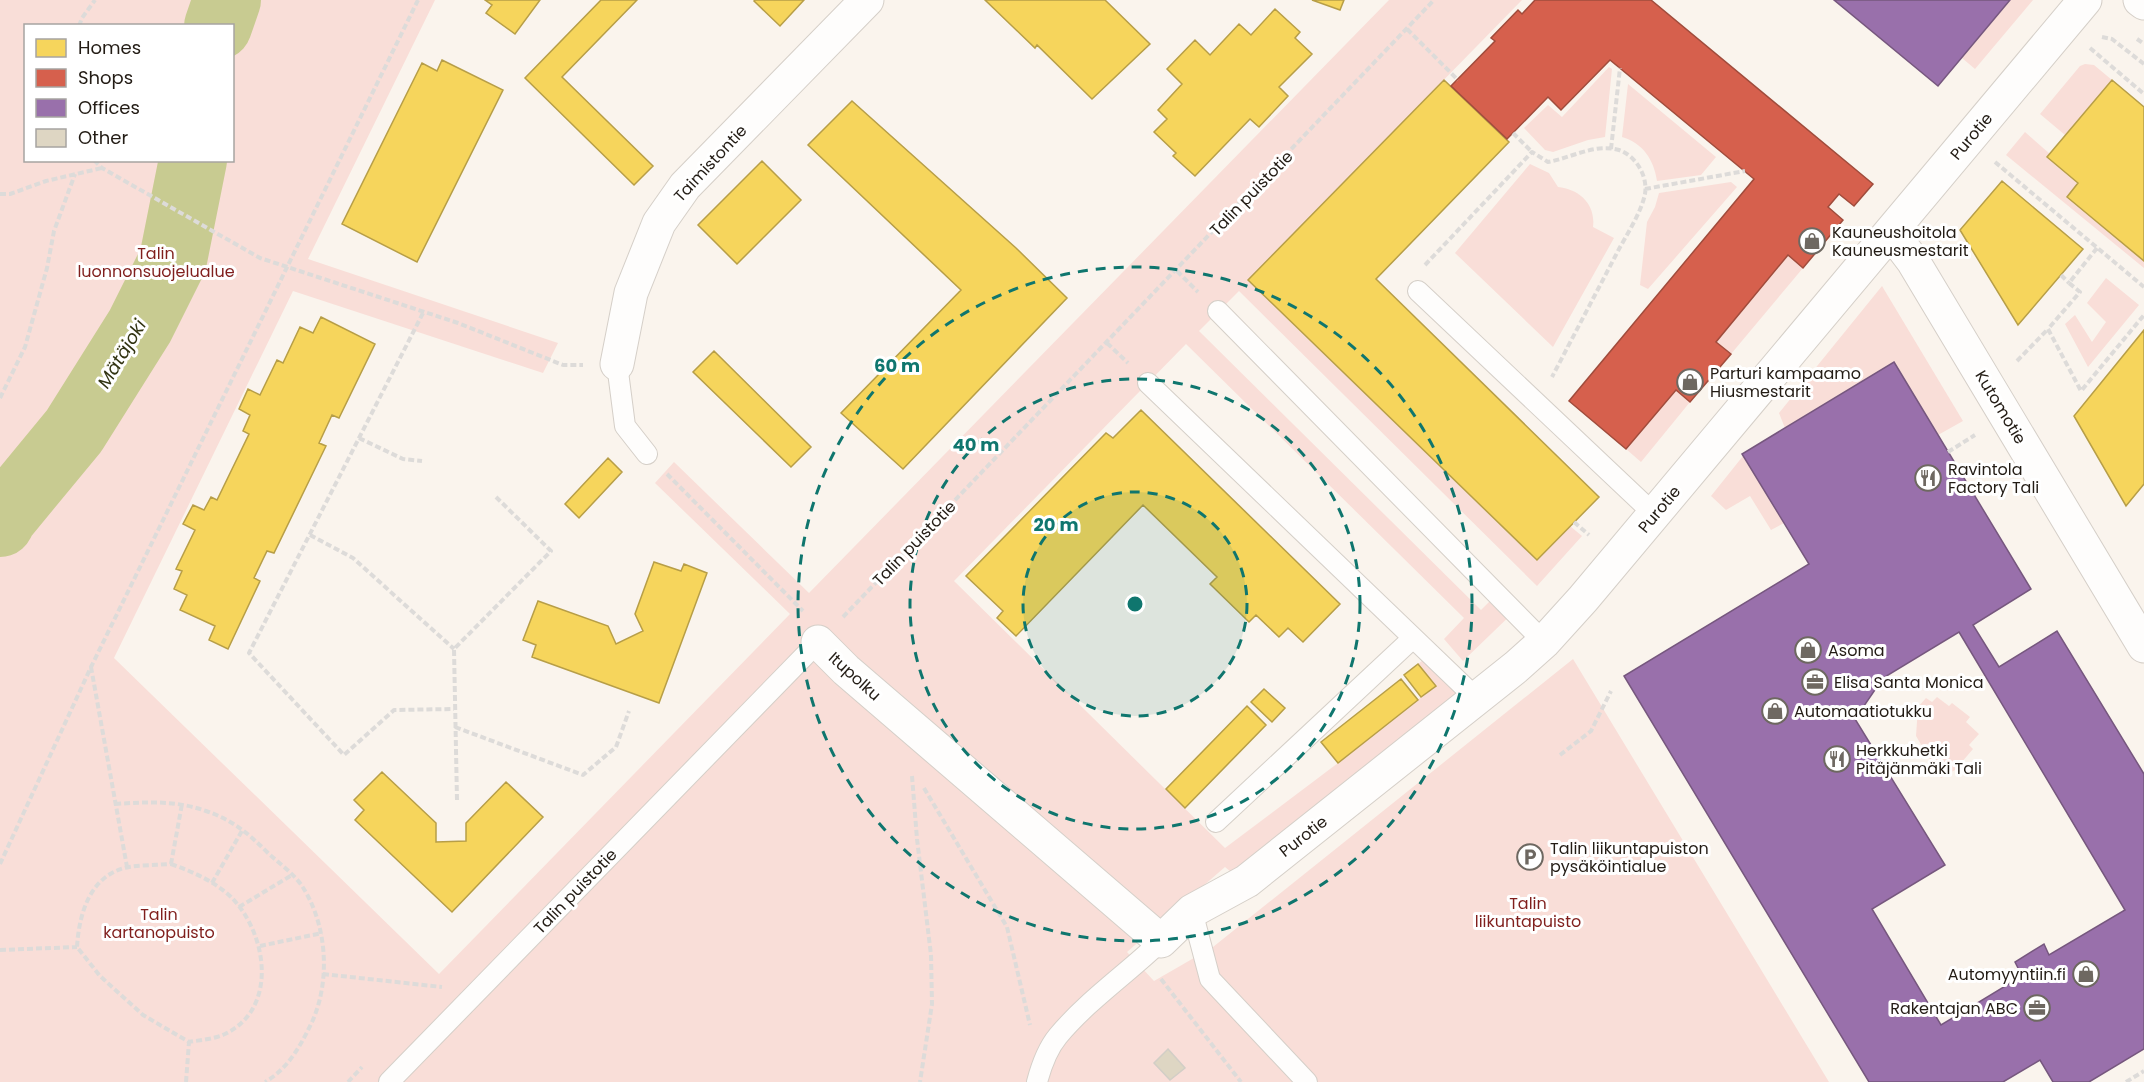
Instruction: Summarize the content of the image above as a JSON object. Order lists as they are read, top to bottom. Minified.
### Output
{"streets":{"street":["Purotie","Taimistontie","Kutomotie","Itupolku"],"lane":["Talin puistotie"]},"crossings":[["Purotie","Kutomotie"],["Purotie","Itupolku"],["Talin puistotie","Itupolku"]],"water":["Mätäjoki"],"parks":["Talin luonnonsuojelualue","Talin liikuntapuisto","Talin kartanopuisto"],"places":{"shop":["Kauneushoitola Kauneusmestarit","Parturi kampaamo Hiusmestarit","Asoma","Automaatiotukku","Automyyntiin.fi"],"restaurant":["Ravintola Factory Tali","Herkkuhetki Pitäjänmäki Tali"],"office":["Elisa Santa Monica","Rakentajan ABC"],"parking":["Talin liikuntapuiston pysäköintialue"]},"legend":["Homes","Shops","Offices","Other"],"rings":["60 m","40 m","20 m"]}
